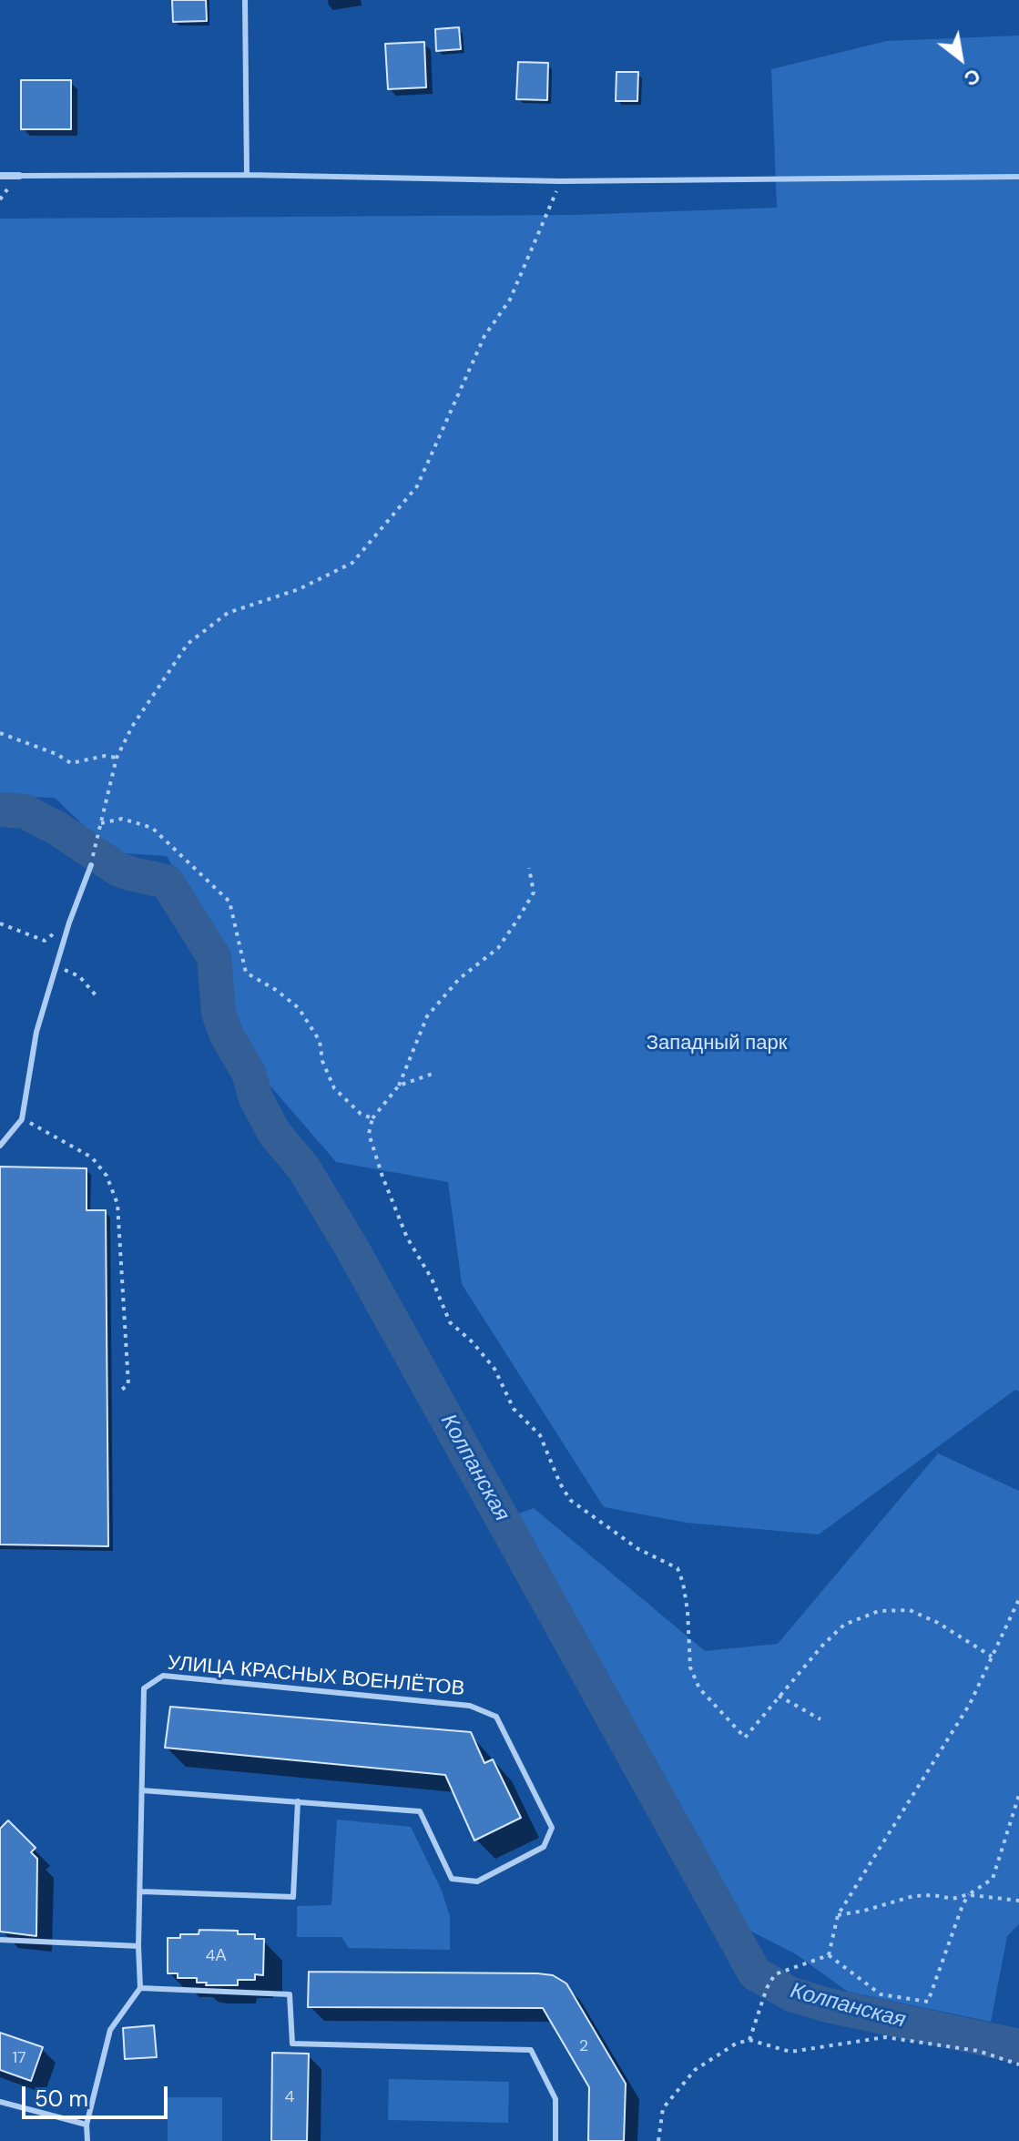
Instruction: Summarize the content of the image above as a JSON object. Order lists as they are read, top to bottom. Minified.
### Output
{"streets":{"lane":["УЛИЦА КРАСНЫХ ВОЕНЛЁТОВ"]},"water":["Колпанская"],"parks":["Западный парк"],"house_numbers":["4А","2","17","4"],"scale_bar":"50 m","north":"bottom right"}
